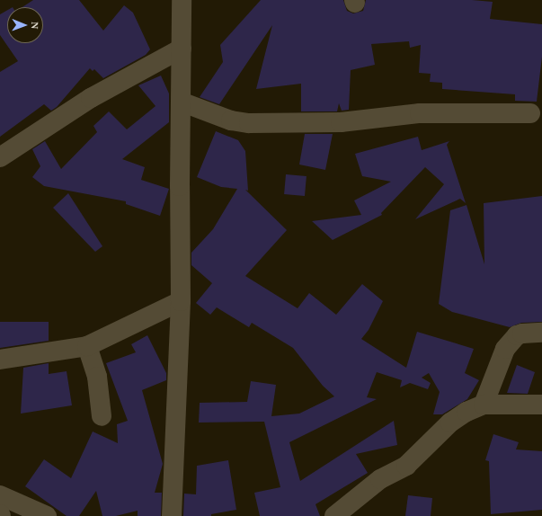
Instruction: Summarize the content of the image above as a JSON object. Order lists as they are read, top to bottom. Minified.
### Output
{"north":"right"}
